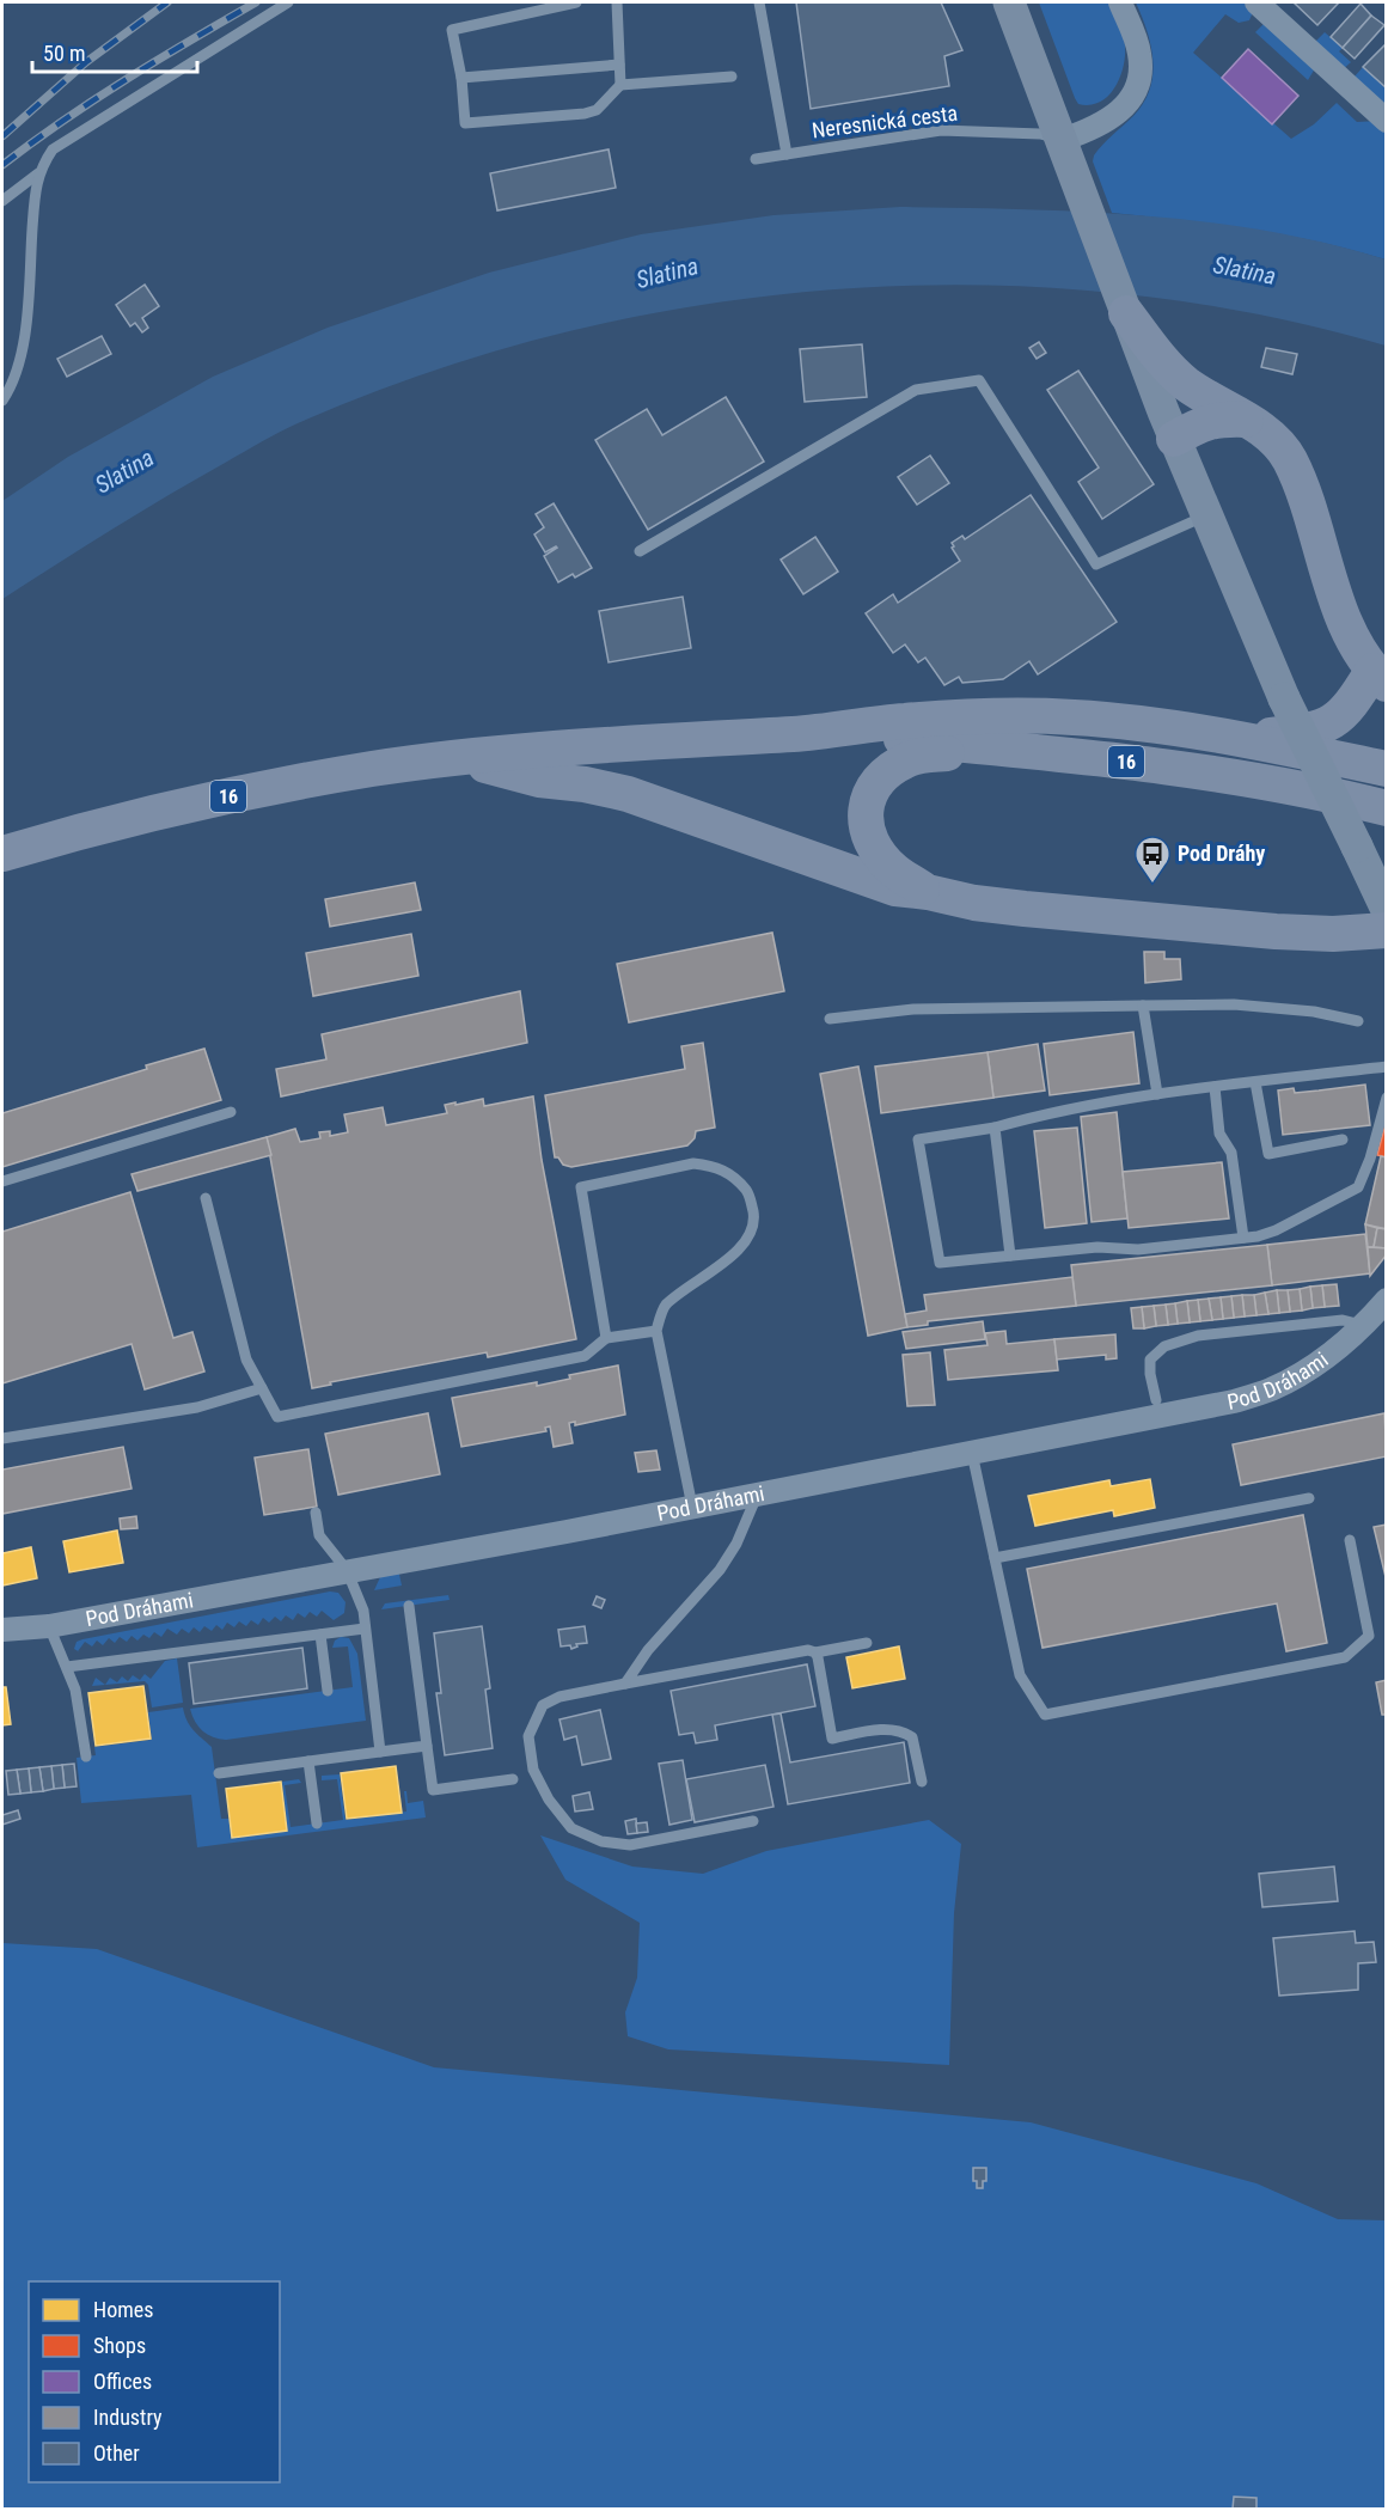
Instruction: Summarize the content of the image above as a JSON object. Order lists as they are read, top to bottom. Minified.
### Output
{"streets":{"main road":["16"],"street":["Pod Dráhami"],"lane":["Neresnická cesta"]},"water":["Slatina"],"places":{"bus stop":["Pod Dráhy"]},"legend":["Homes","Shops","Offices","Industry","Other"],"scale_bar":"50 m"}
